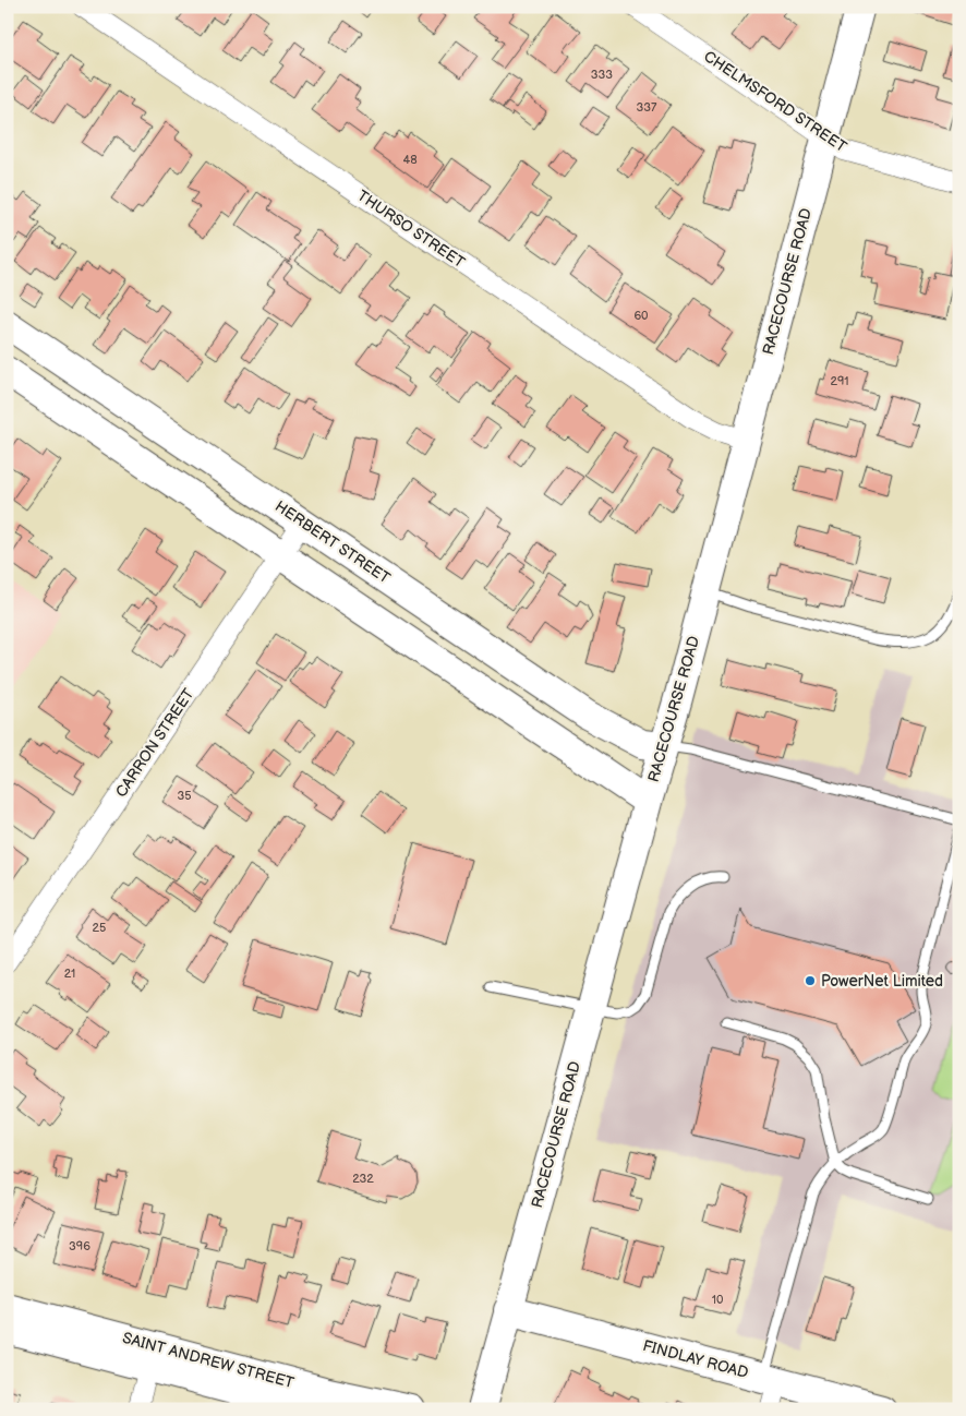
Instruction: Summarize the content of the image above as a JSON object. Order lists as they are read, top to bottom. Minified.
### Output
{"streets":{"street":["CHELMSFORD STREET","THURSO STREET","RACECOURSE ROAD","HERBERT STREET","CARRON STREET","FINDLAY ROAD","SAINT ANDREW STREET"]},"crossings":[["CHELMSFORD STREET","RACECOURSE ROAD"],["THURSO STREET","RACECOURSE ROAD"],["RACECOURSE ROAD","HERBERT STREET"],["RACECOURSE ROAD","FINDLAY ROAD"],["HERBERT STREET","CARRON STREET"]],"places":["PowerNet Limited"],"house_numbers":["333","337","48","60","291","35","25","21","232","396","10"]}
